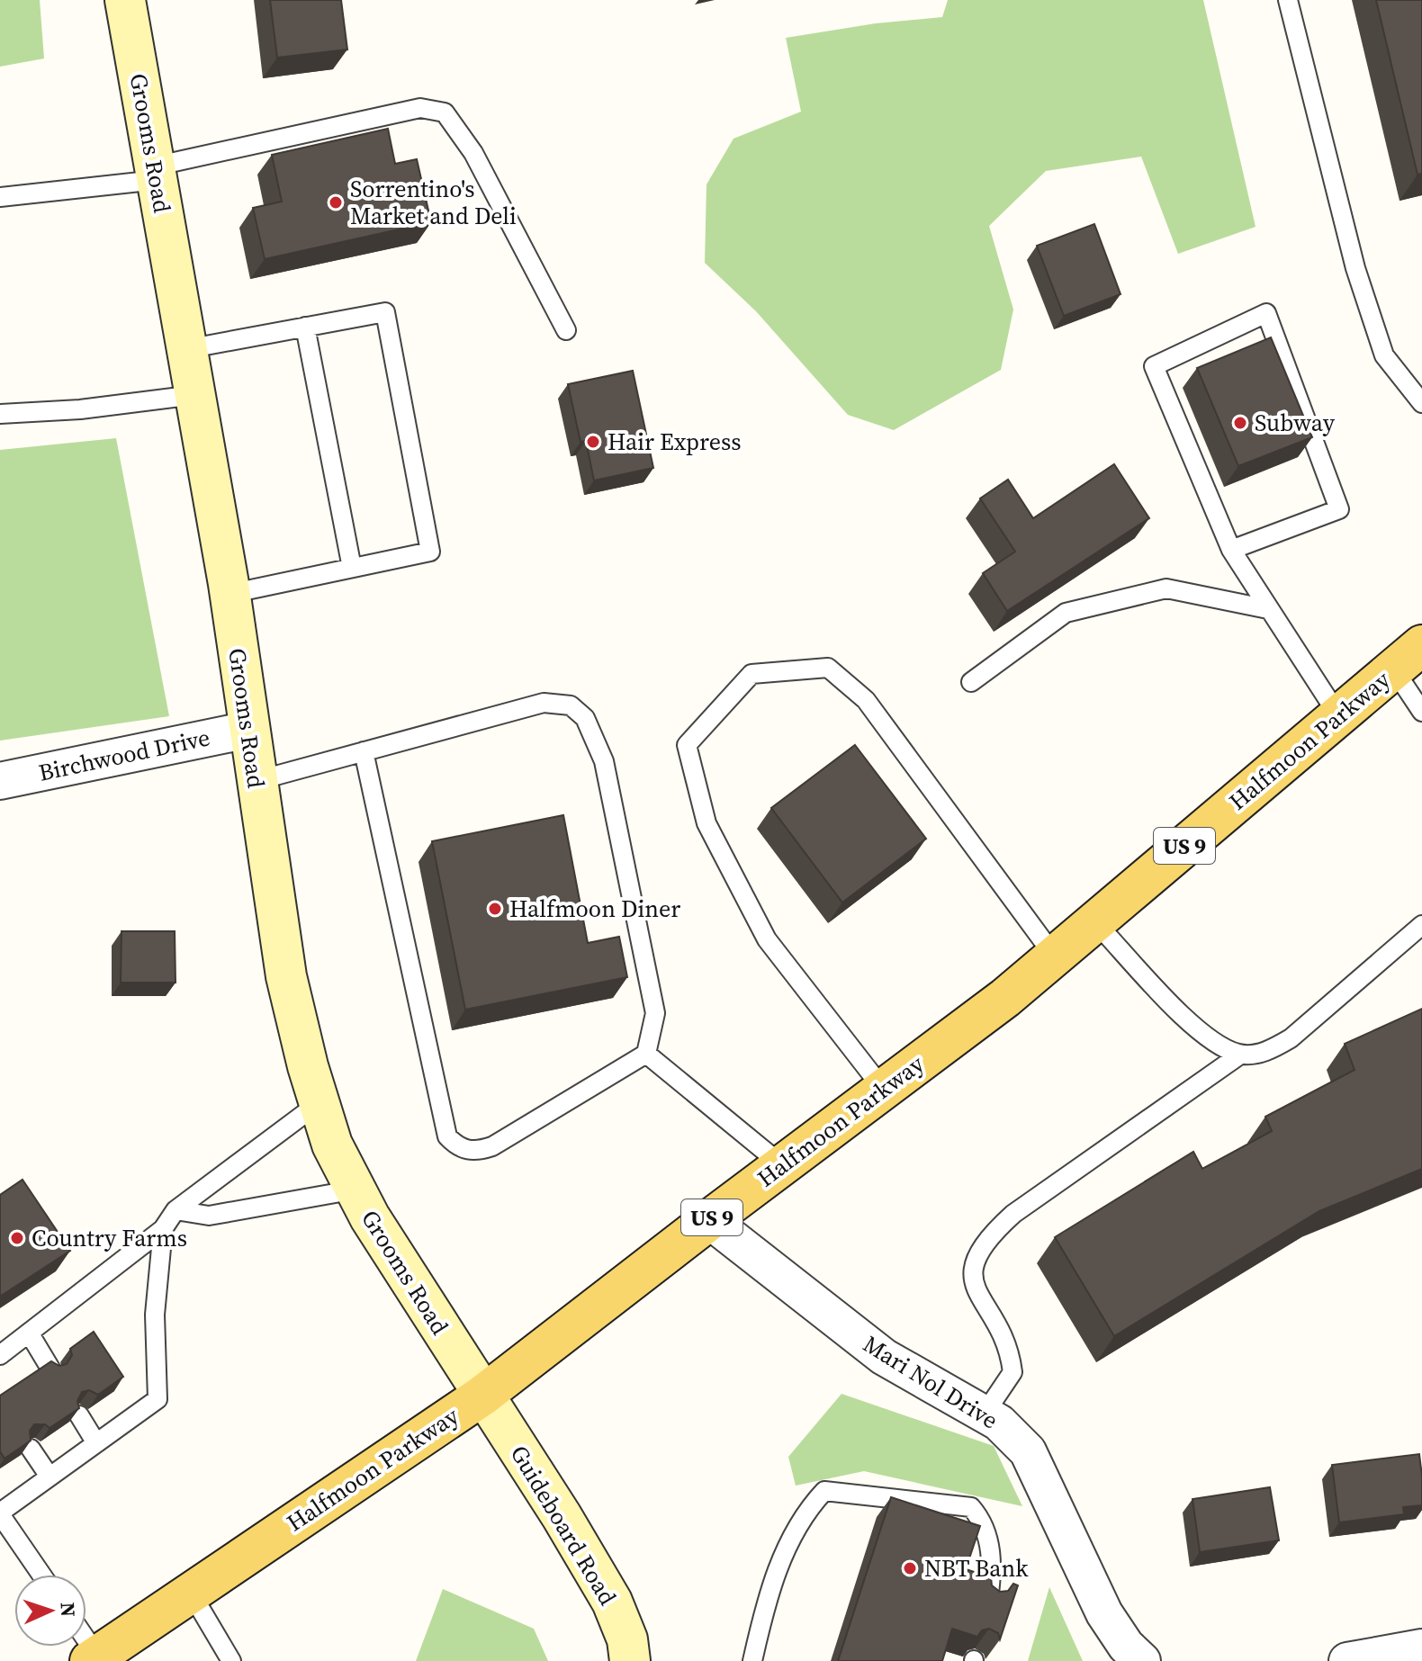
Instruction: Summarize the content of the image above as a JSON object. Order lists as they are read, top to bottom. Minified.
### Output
{"streets":{"main road":["Halfmoon Parkway","US 9"],"street":["Grooms Road","Birchwood Drive","Mari Nol Drive","Guideboard Road"]},"crossings":[["Grooms Road","Halfmoon Parkway"],["Grooms Road","Birchwood Drive"],["Grooms Road","Guideboard Road"],["Halfmoon Parkway","Mari Nol Drive"],["Halfmoon Parkway","Guideboard Road"]],"places":["Sorrentino's Market and Deli","Subway","Hair Express","Halfmoon Diner","Country Farms","NBT Bank"],"north":"right"}
